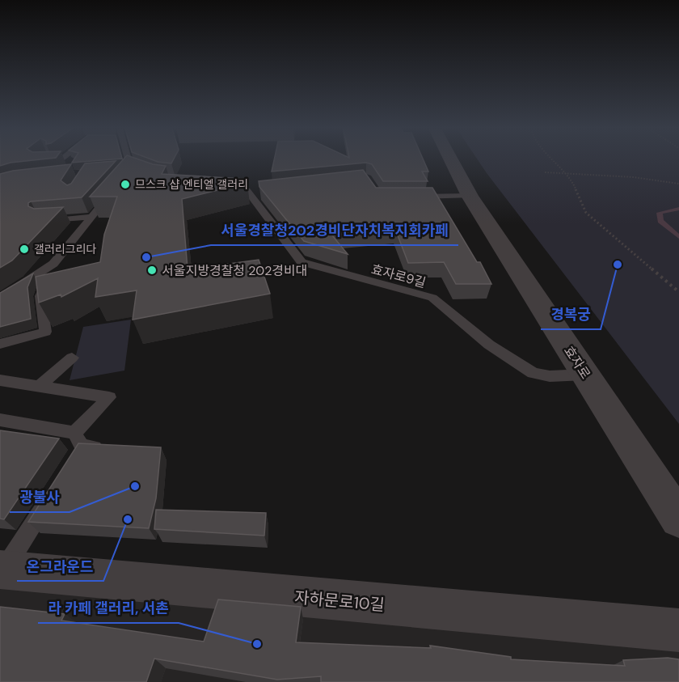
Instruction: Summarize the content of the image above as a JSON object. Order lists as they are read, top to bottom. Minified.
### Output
{"streets":{"street":["효자로","자하문로10길"],"lane":["효자로9길"]},"crossings":[["효자로9길","효자로"]],"places":["므스크 샵 엔티엘 갤러리","갤러리그리다","서울경찰청202경비단자치복지회카페","경복궁","서울지방경찰청 202경비대","광불사","온그라운드","라 카페 갤러리, 서촌"]}
